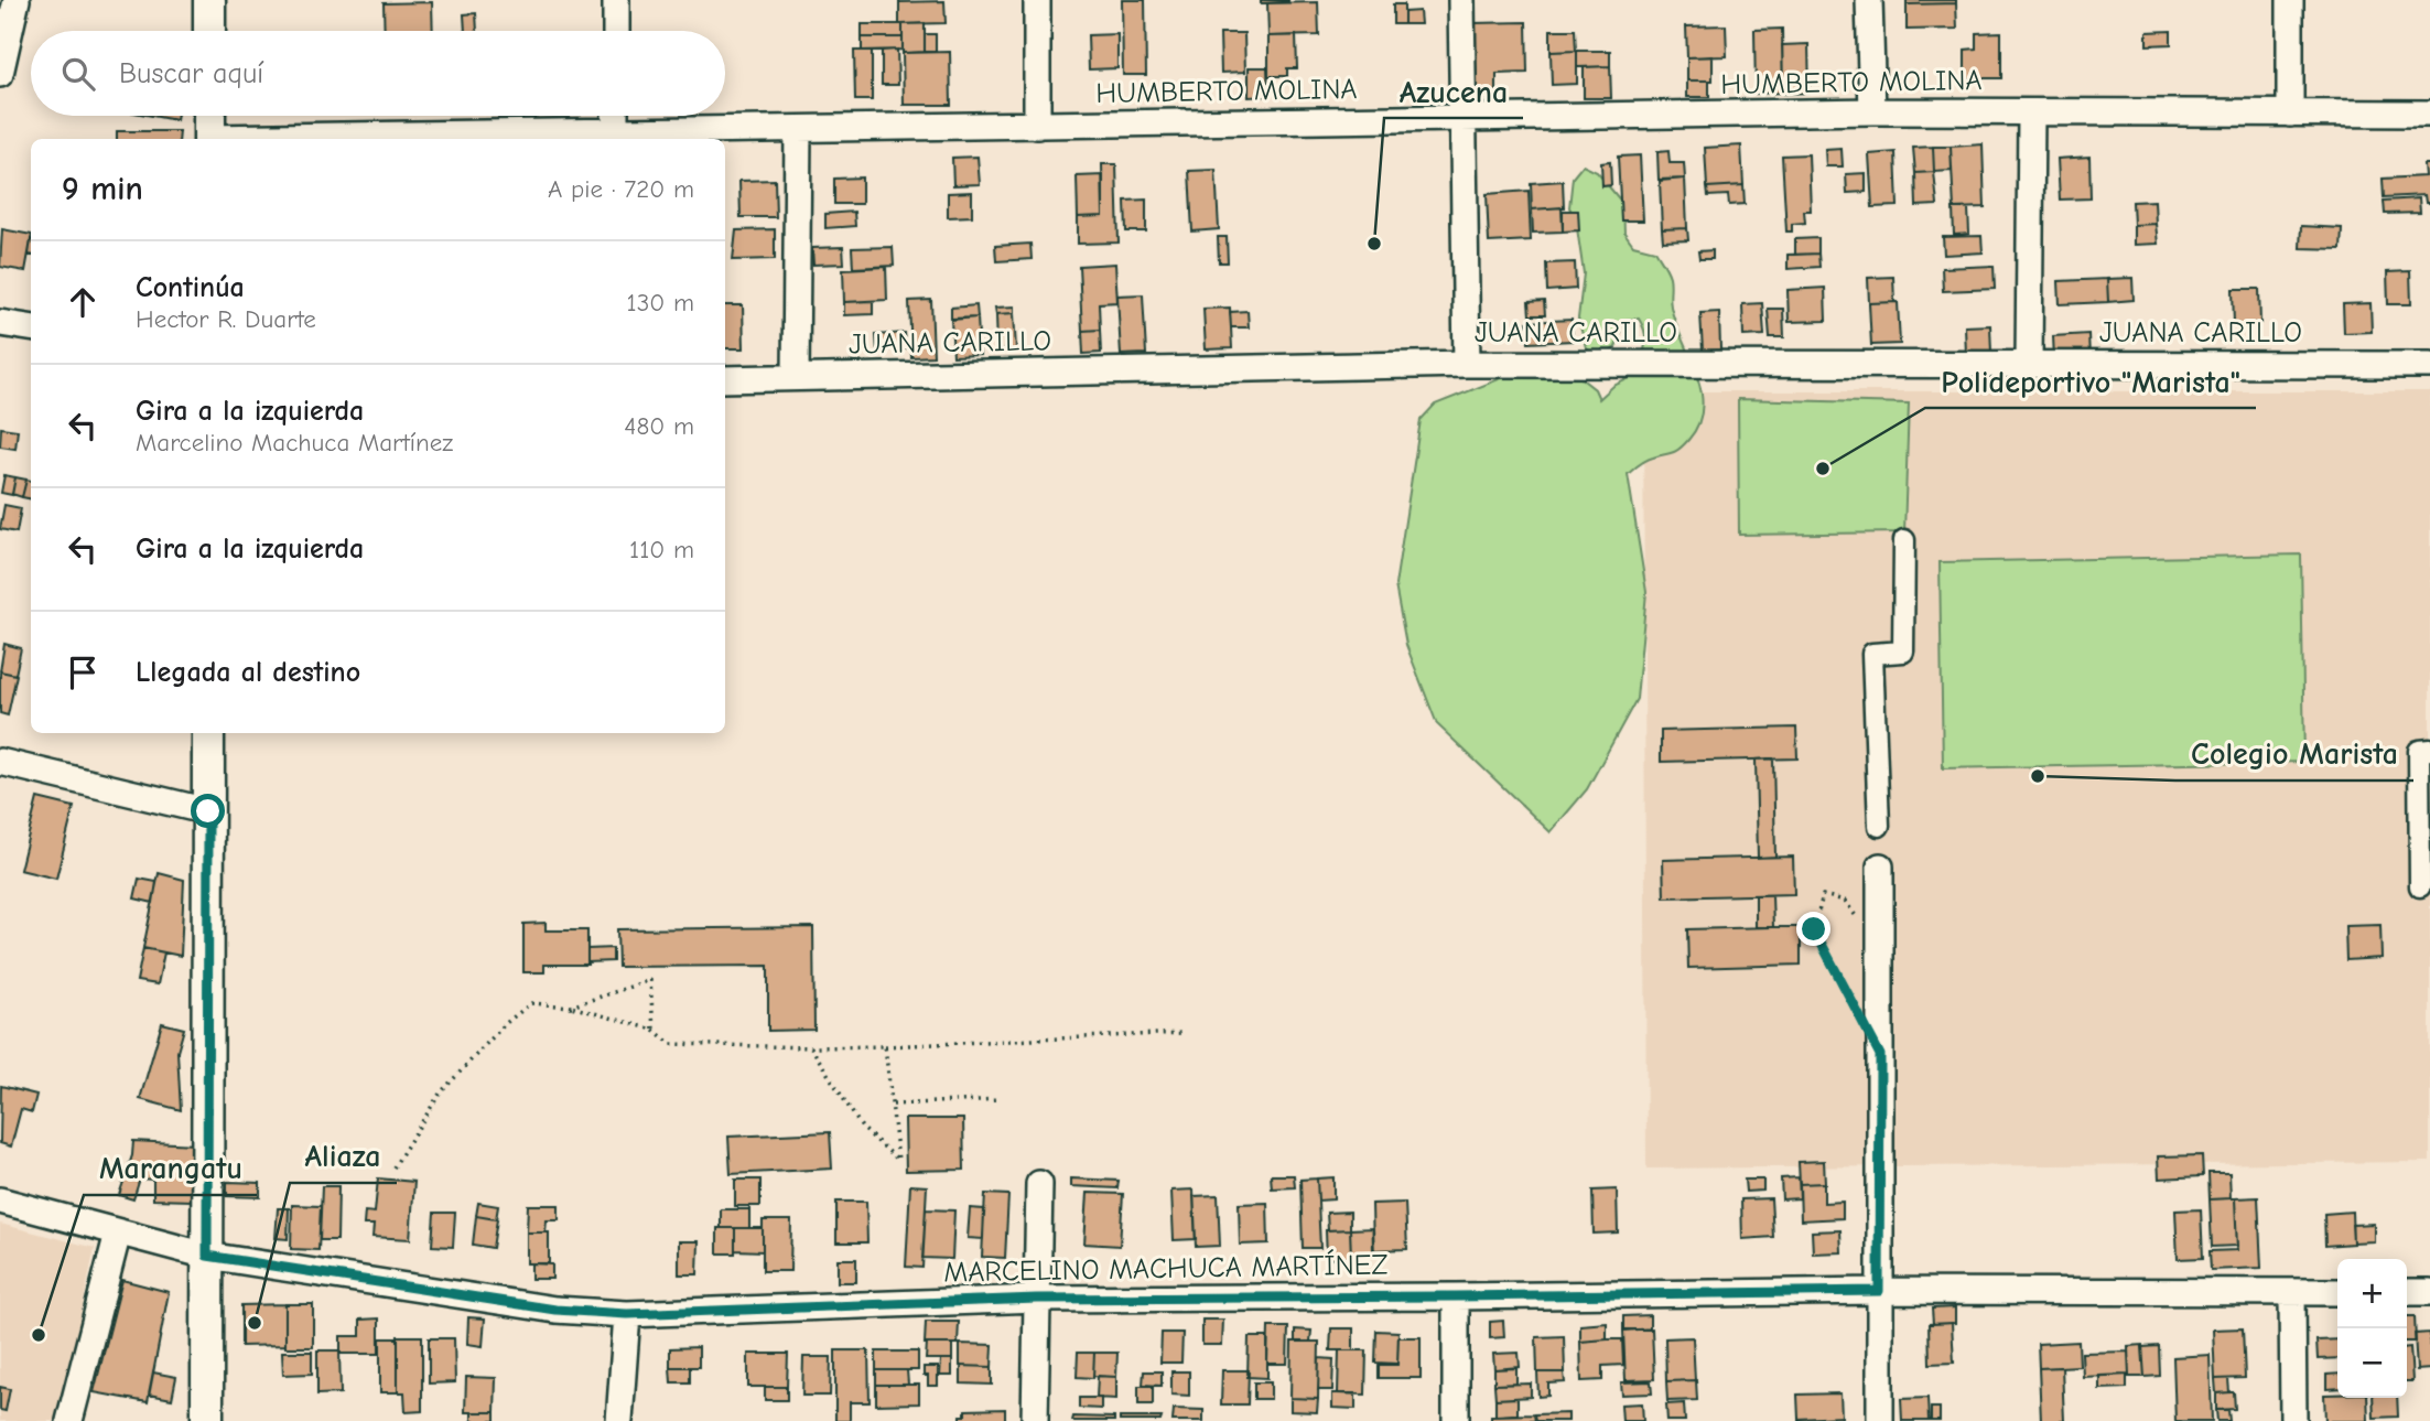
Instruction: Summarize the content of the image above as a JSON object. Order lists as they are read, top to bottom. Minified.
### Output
{"streets":{"street":["HUMBERTO MOLINA","JUANA CARILLO","MARCELINO MACHUCA MARTÍNEZ"]},"places":["Azucena","Polideportivo \"Marista\"","Colegio Marista","Aliaza","Marangatu"],"page":{"search":"Buscar aquí","heading":["9 min","A pie · 720 m"],"list":[["Continúa","Hector R. Duarte","130 m"],["Gira a la izquierda","Marcelino Machuca Martínez","480 m"],["Gira a la izquierda","110 m"],"Llegada al destino"],"map_buttons":["+","−"]}}
